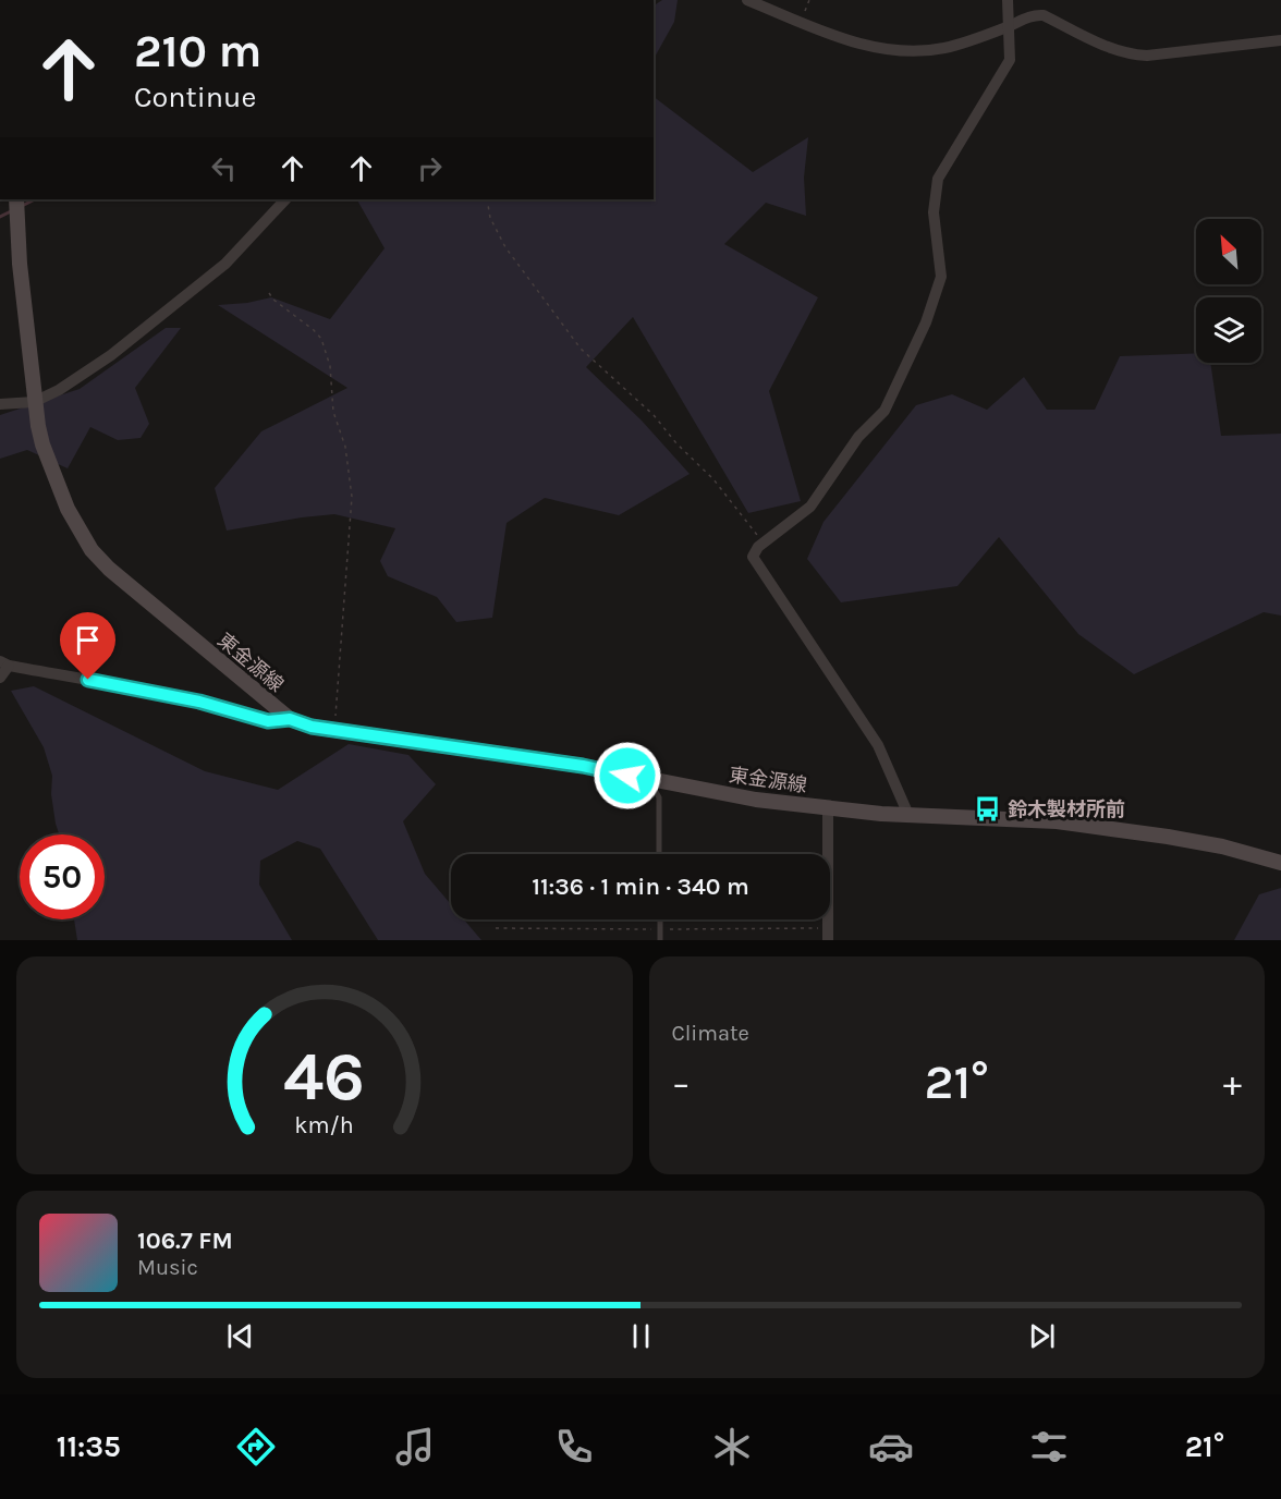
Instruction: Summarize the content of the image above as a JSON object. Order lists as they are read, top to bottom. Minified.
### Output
{"streets":{"main road":["東金源線"]},"places":{"bus stop":["鈴木製材所前"]},"north":"top left","page":{"turn":["210 m","Continue"],"limit":"50","trip":"11:36 · 1 min · 340 m","tile":"Climate","heat":["−","21°","+"],"song":["106.7 FM","Music"],"tabs":["11:35","21°"],"gauge":["46","km/h"]}}
